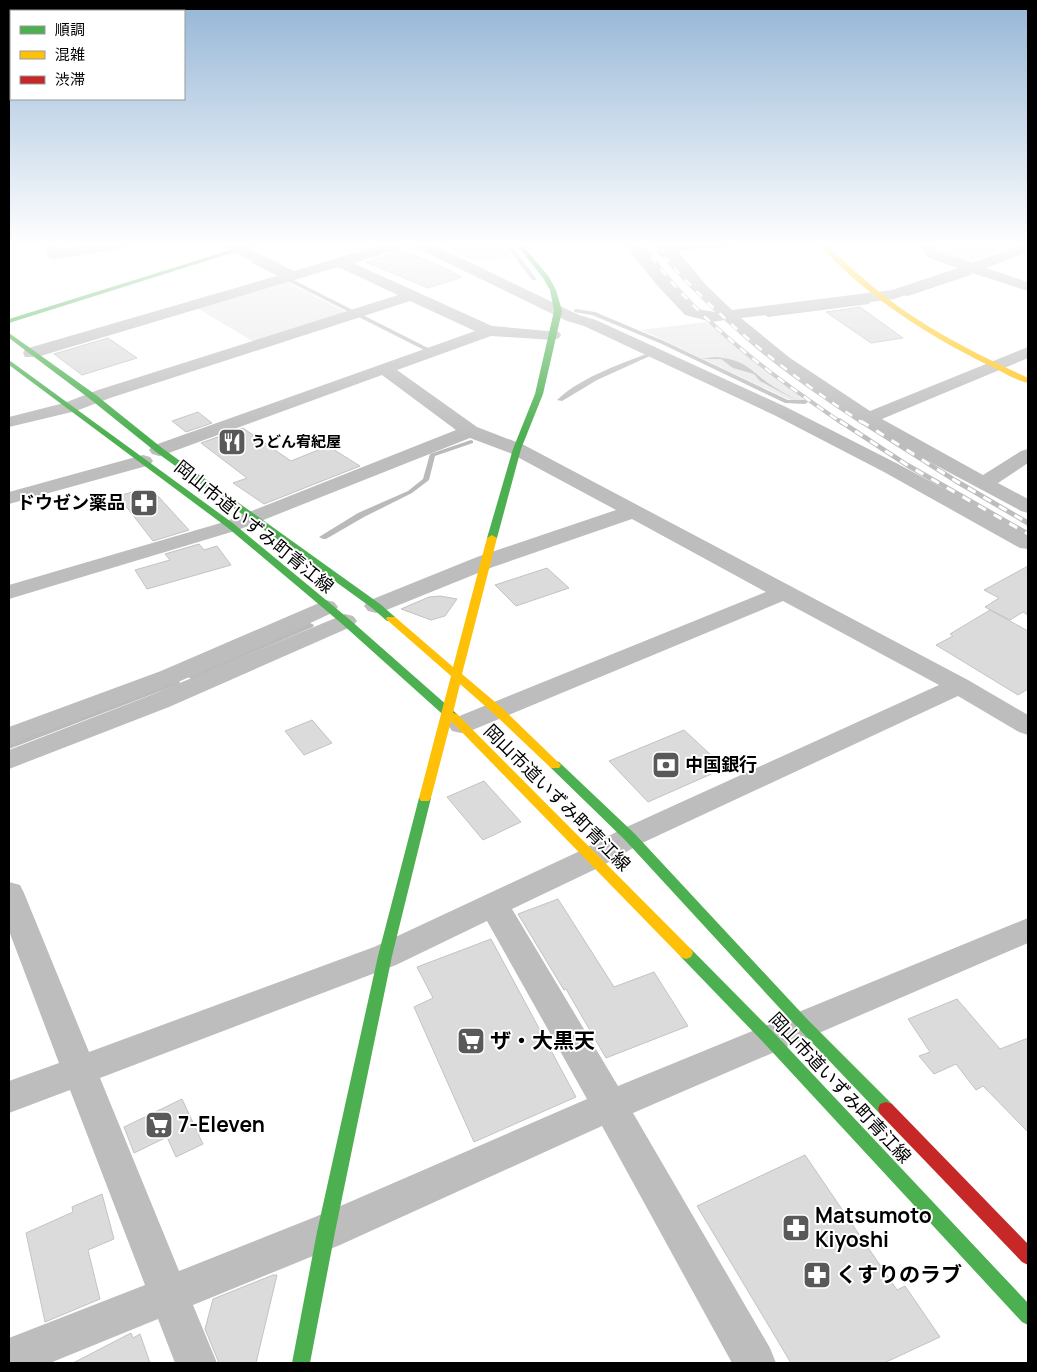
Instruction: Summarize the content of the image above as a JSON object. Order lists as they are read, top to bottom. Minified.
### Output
{"streets":{"street":["岡山市道いずみ町青江線"]},"places":{"restaurant":["うどん宥紀屋"],"pharmacy":["ドウゼン薬品","Matsumoto Kiyoshi","くすりのラブ"],"bank":["中国銀行"],"supermarket":["ザ・大黒天","7-Eleven"]},"legend":["順調","混雑","渋滞"]}
